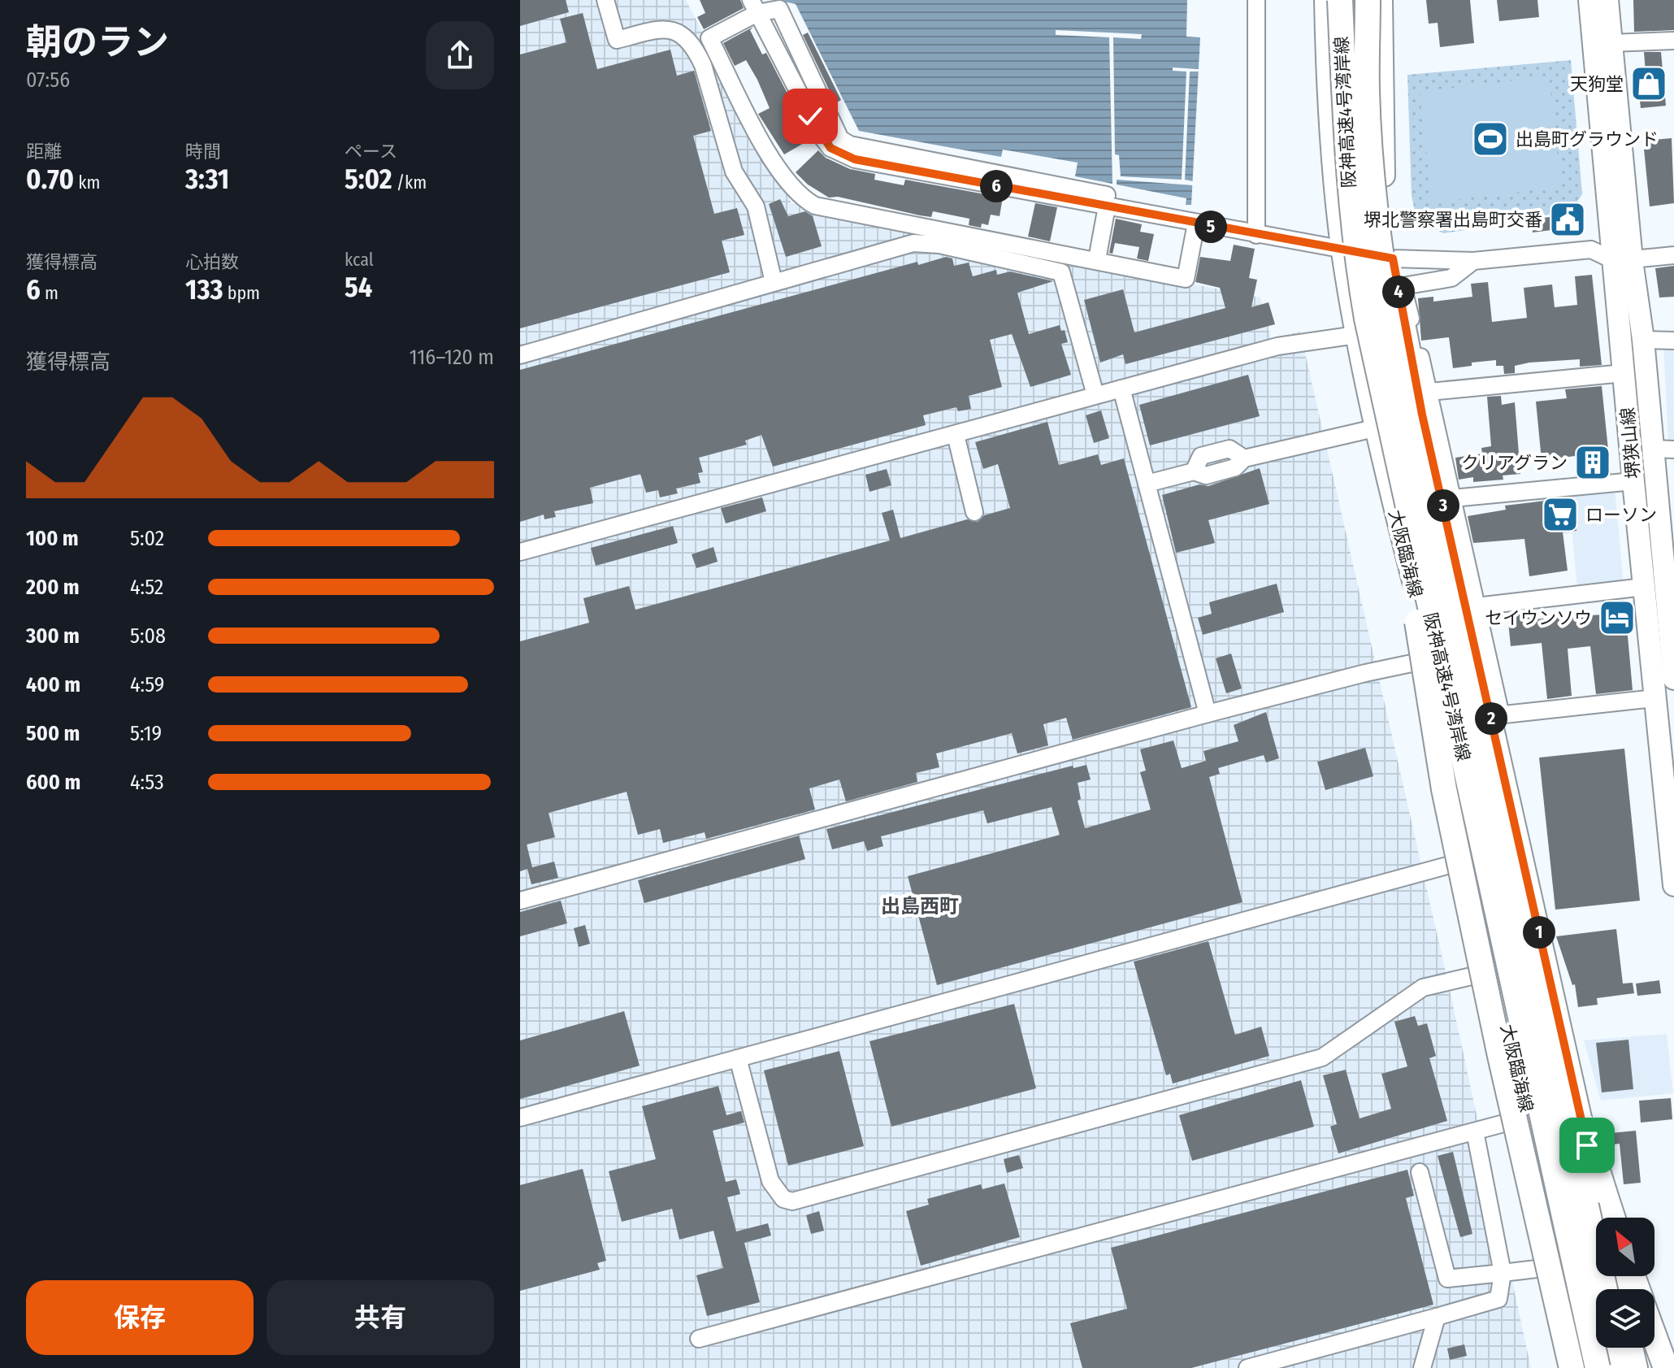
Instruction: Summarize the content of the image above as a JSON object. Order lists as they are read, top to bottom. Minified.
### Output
{"streets":{"highway":["阪神高速4号湾岸線"],"main road":["堺狭山線","大阪臨海線"]},"districts":["出島西町"],"places":{"shop":["天狗堂"],"sports":["出島町グラウンド"],"public building":["堺北警察署出島町交番"],"building":["クリアグラン"],"supermarket":["ローソン"],"hotel":["セイウンソウ"]},"north":"top left","page":{"heading":["朝のラン","07:56"],"stats":[["距離","0.70 km"],["時間","3:31"],["ペース","5:02 /km"],["獲得標高","6 m"],["心拍数","133 bpm"],["kcal","54"]],"pins":["6","5","4","3","2","1"],"chart":["獲得標高","116–120 m"],"list":[{"name":"100 m","note":"5:02"},{"name":"200 m","note":"4:52"},{"name":"300 m","note":"5:08"},{"name":"400 m","note":"4:59"},{"name":"500 m","note":"5:19"},{"name":"600 m","note":"4:53"}],"buttons":["保存","共有"]}}
